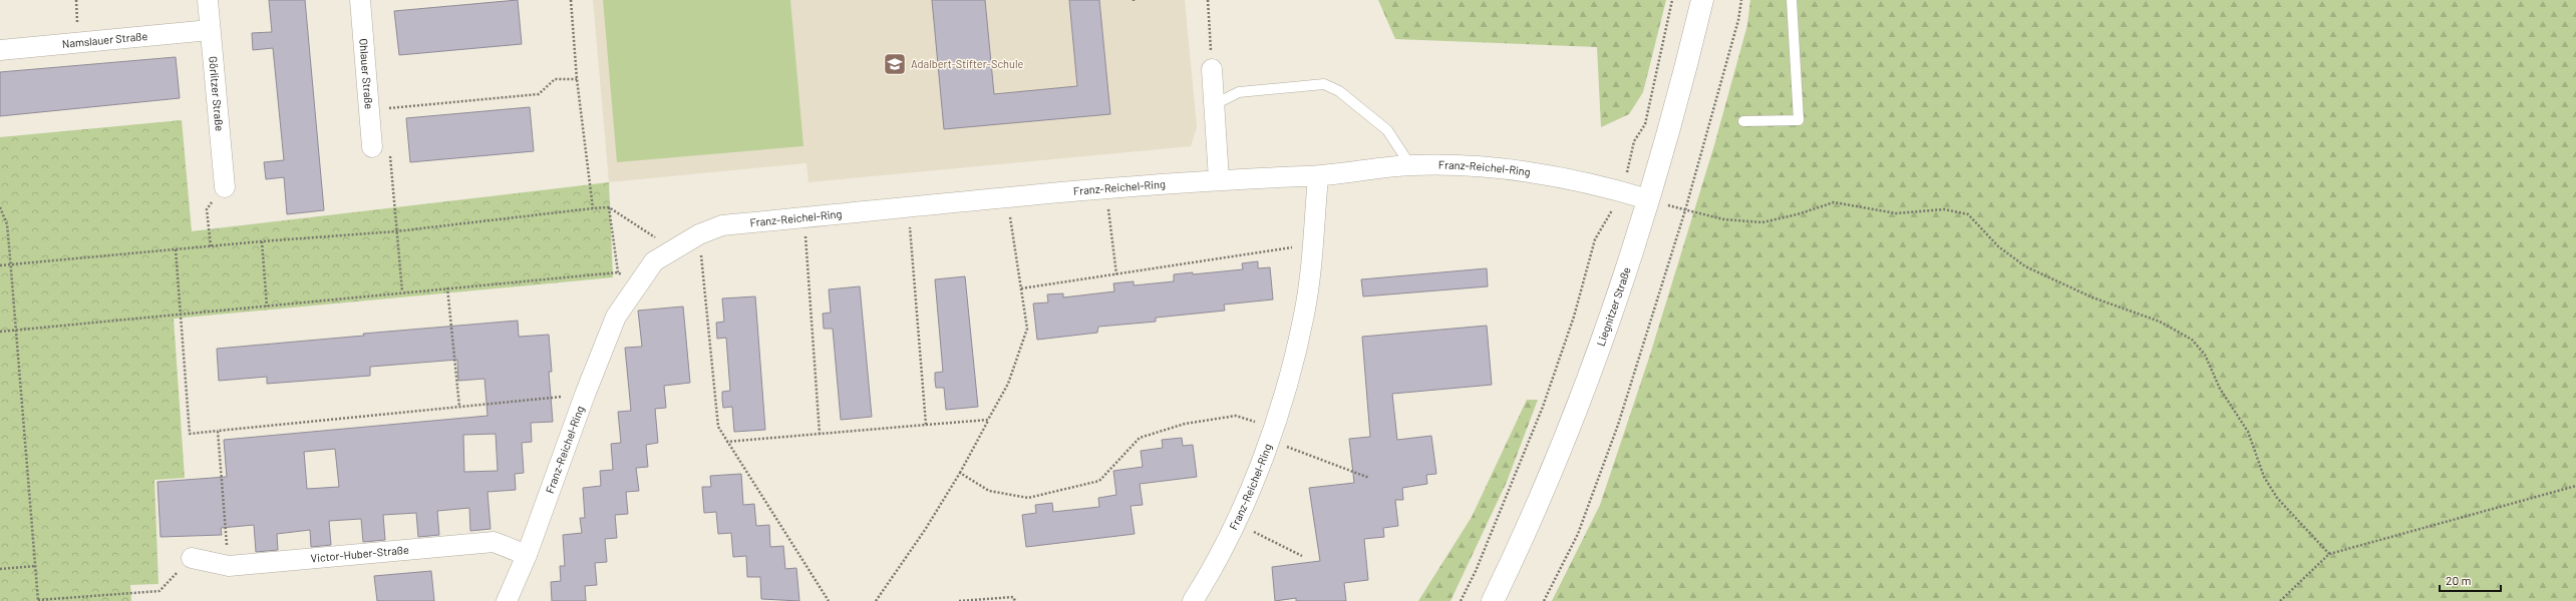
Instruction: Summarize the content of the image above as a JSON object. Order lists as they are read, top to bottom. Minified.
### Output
{"streets":{"main road":["Liegnitzer Straße"],"street":["Namslauer Straße","Ohlauer Straße","Görlitzer Straße","Franz-Reichel-Ring","Victor-Huber-Straße"]},"crossings":[["Namslauer Straße","Görlitzer Straße"],["Franz-Reichel-Ring","Liegnitzer Straße"],["Franz-Reichel-Ring","Victor-Huber-Straße"]],"places":{"school or university":["Adalbert-Stifter-Schule"]},"scale_bar":"20 m"}
